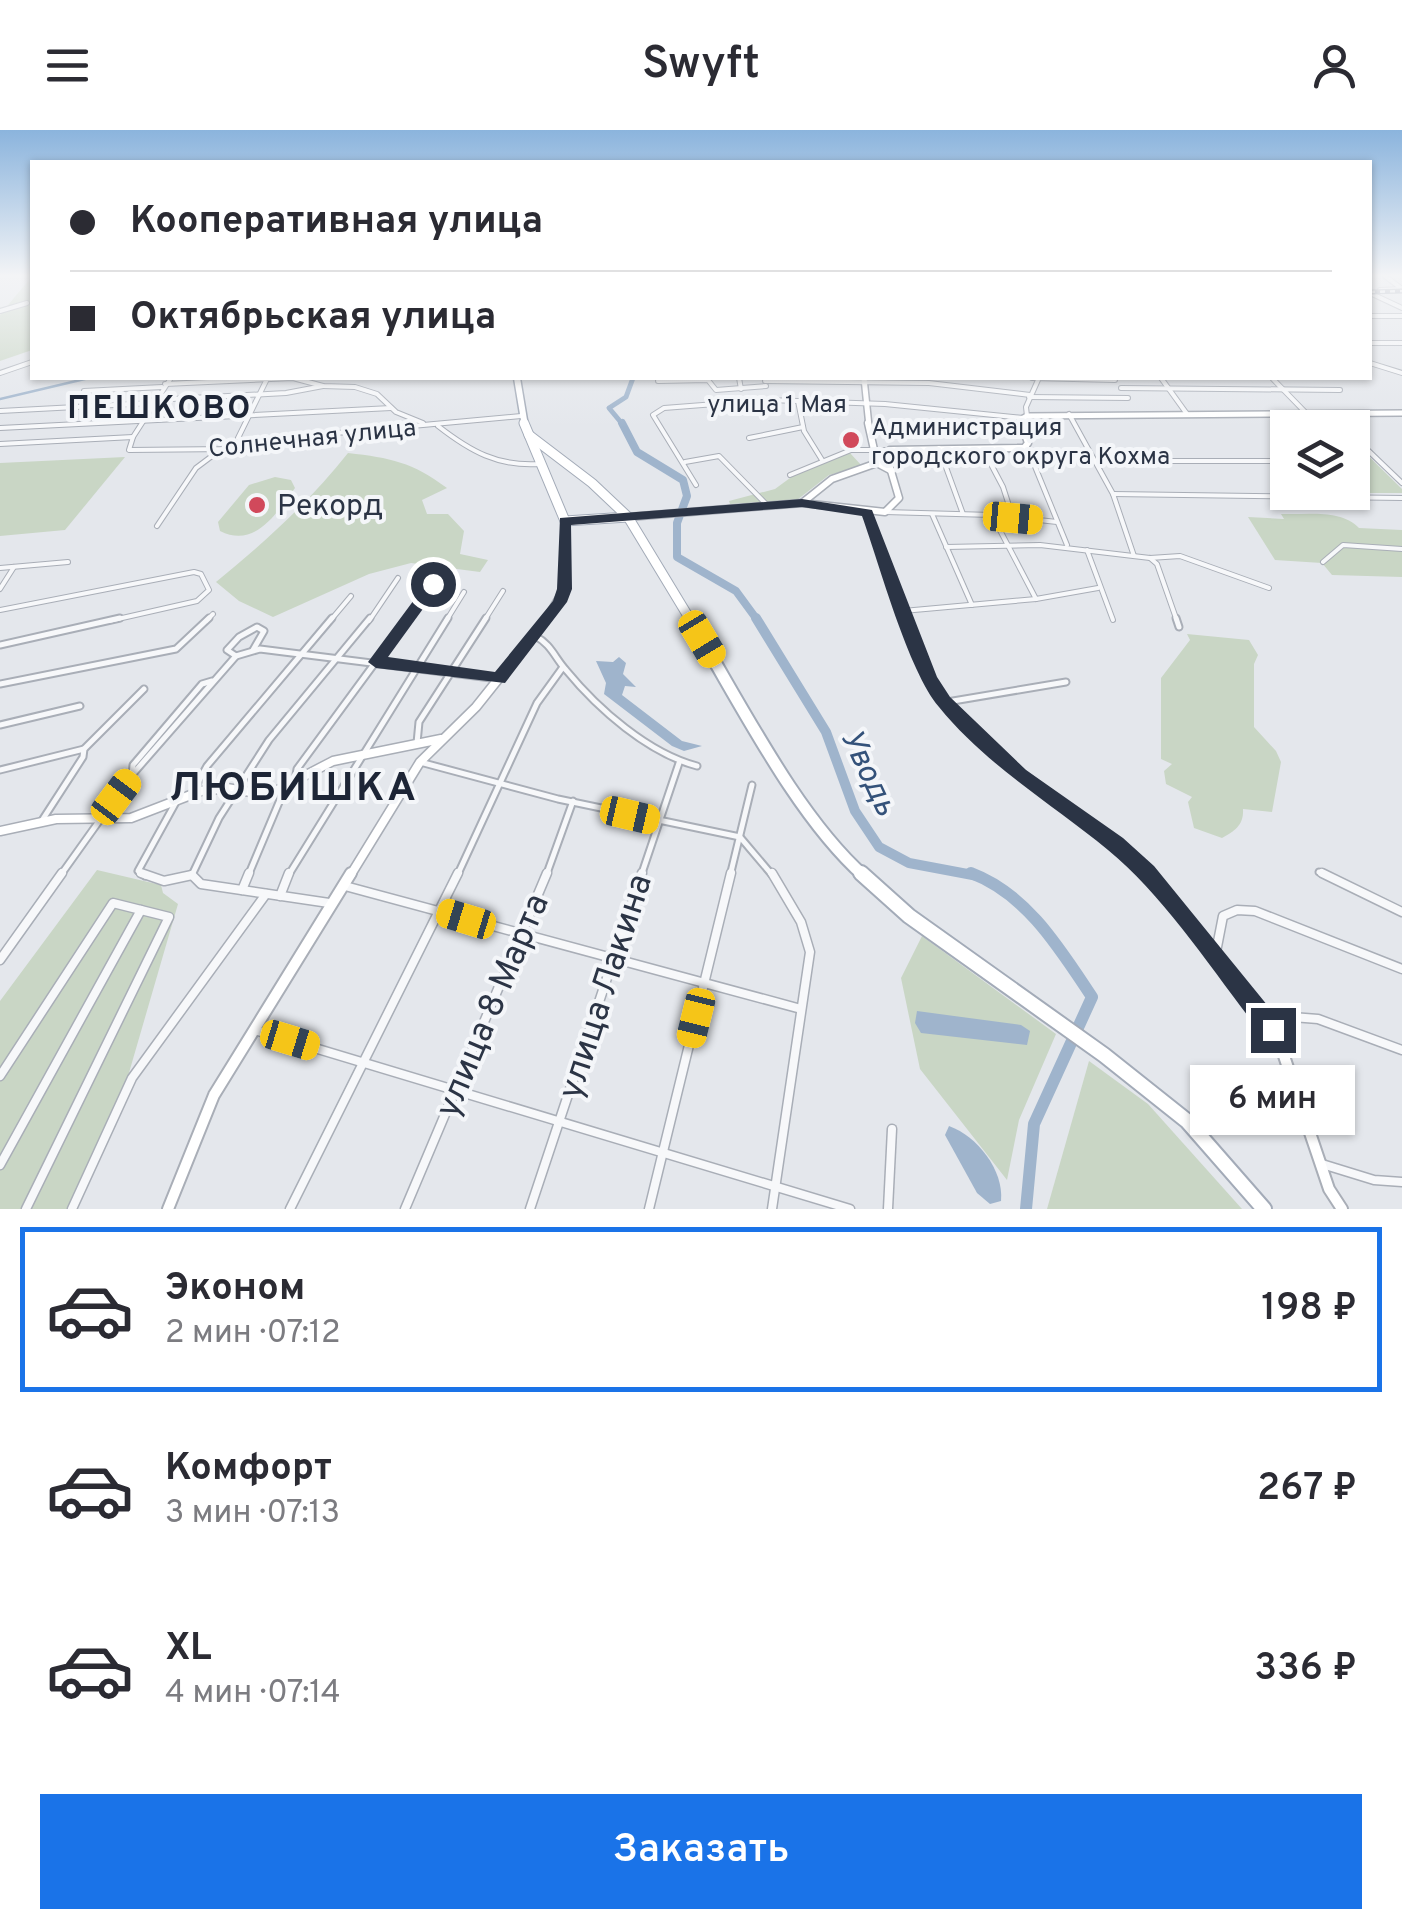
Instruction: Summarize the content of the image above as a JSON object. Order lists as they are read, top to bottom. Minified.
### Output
{"streets":{"street":["улица 1 Мая","Солнечная улица","улица Лакина","улица 8 Марта"]},"districts":["ПЕШКОВО","ЛЮБИШКА"],"water":["Уводь"],"places":["Администрация городского округа Кохма","Рекорд"],"page":{"header":"Swyft","banner":["Кооперативная улица","Октябрьская улица"],"bubble":"6 мин","list":[{"name":"Эконом","note":"2 мин · 07:12","value":"198 ₽"},{"name":"Комфорт","note":"3 мин · 07:13","value":"267 ₽"},{"name":"XL","note":"4 мин · 07:14","value":"336 ₽"}],"buttons":"Заказать"}}
